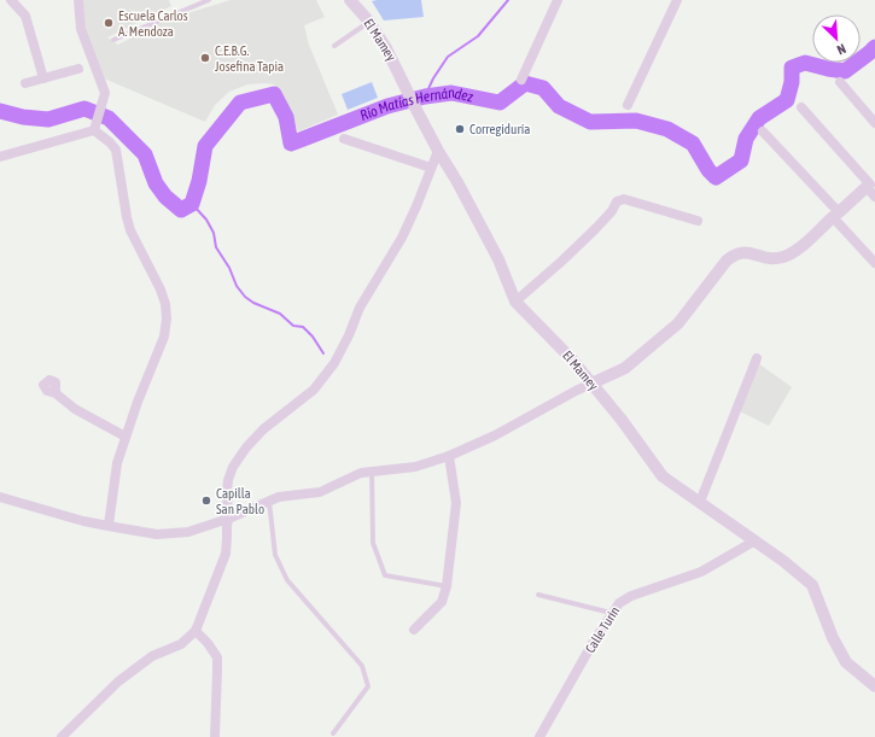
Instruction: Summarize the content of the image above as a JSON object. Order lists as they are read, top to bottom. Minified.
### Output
{"streets":{"street":["El Mamey","Calle Turin"]},"crossings":[["El Mamey","Calle Turin"]],"water":["Río Matías Hernández"],"places":["Escuela Carlos A. Mendoza","C.E.B.G. Josefina Tapia","Corregiduría","Capilla San Pablo"],"north":"bottom right"}
